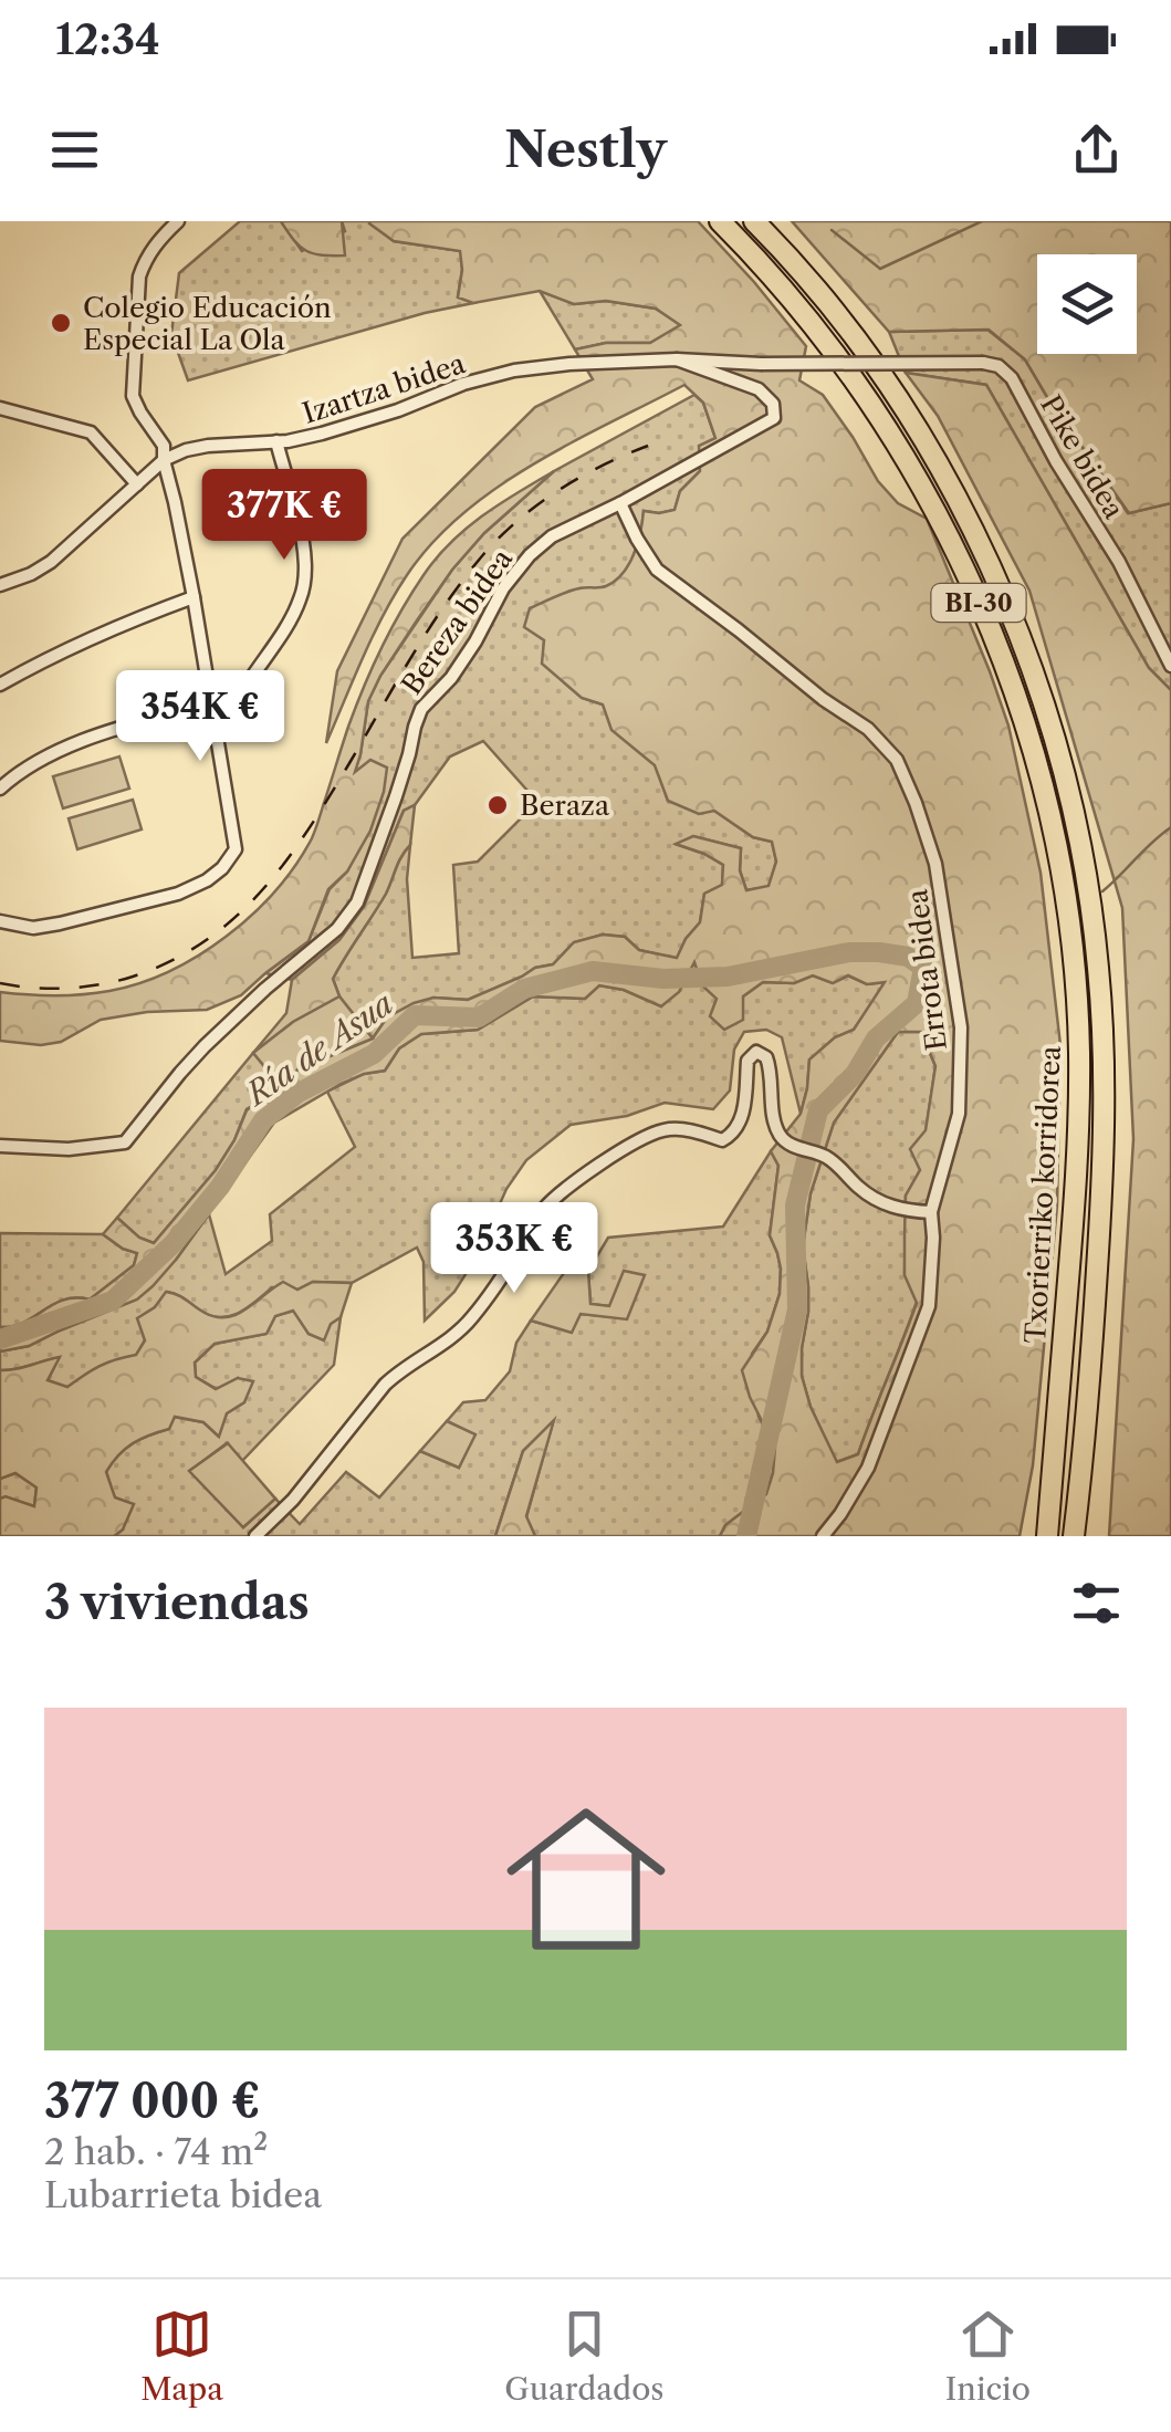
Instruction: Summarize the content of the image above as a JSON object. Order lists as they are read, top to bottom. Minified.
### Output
{"streets":{"highway":["BI-30","Txorierriko korridorea"],"street":["Izartza bidea","Pike bidea","Bereza bidea","Errota bidea"]},"crossings":[["Izartza bidea","Pike bidea"],["Izartza bidea","Bereza bidea"],["Bereza bidea","Errota bidea"]],"water":["Ría de Asua"],"places":["Colegio Educación Especial La Ola","Beraza"],"page":{"status":"12:34","header":"Nestly","price":["377K €","354K €","353K €"],"heading":"3 viviendas","list":[{"name":"377 000 €","note":"2 hab. · 74 m² · Lubarrieta bidea"}],"tabs":["Mapa","Guardados","Inicio"]}}
